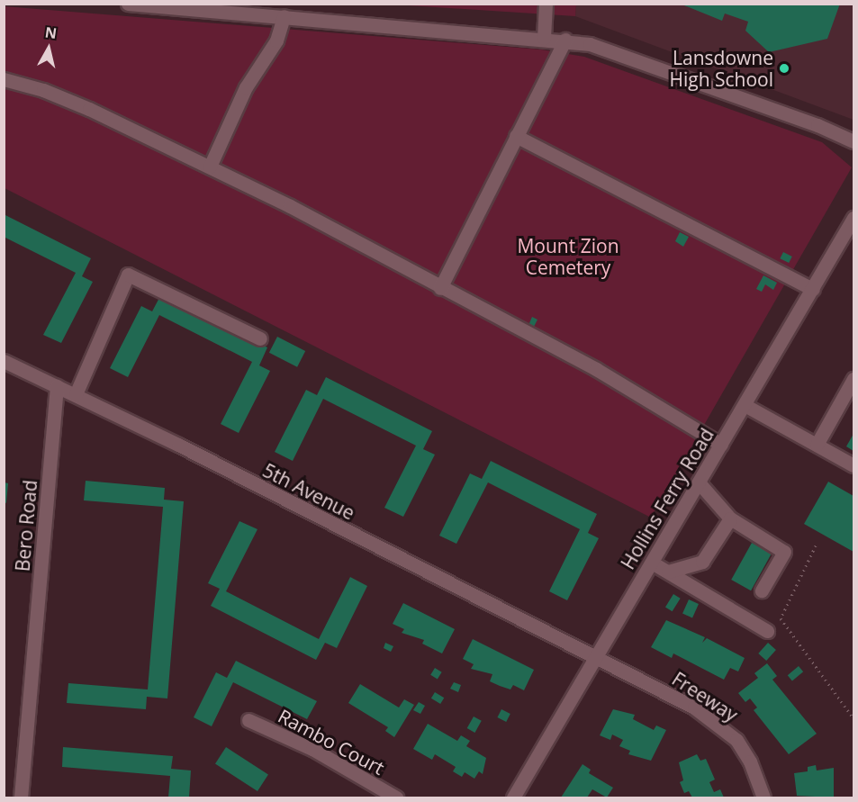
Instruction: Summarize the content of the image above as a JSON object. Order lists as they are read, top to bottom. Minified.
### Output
{"streets":{"street":["5th Avenue","Hollins Ferry Road","Bero Road","Freeway","Rambo Court"]},"crossings":[["5th Avenue","Hollins Ferry Road"],["5th Avenue","Bero Road"],["5th Avenue","Freeway"],["Hollins Ferry Road","Freeway"]],"parks":["Mount Zion Cemetery"],"places":["Lansdowne High School"],"north":"top"}
